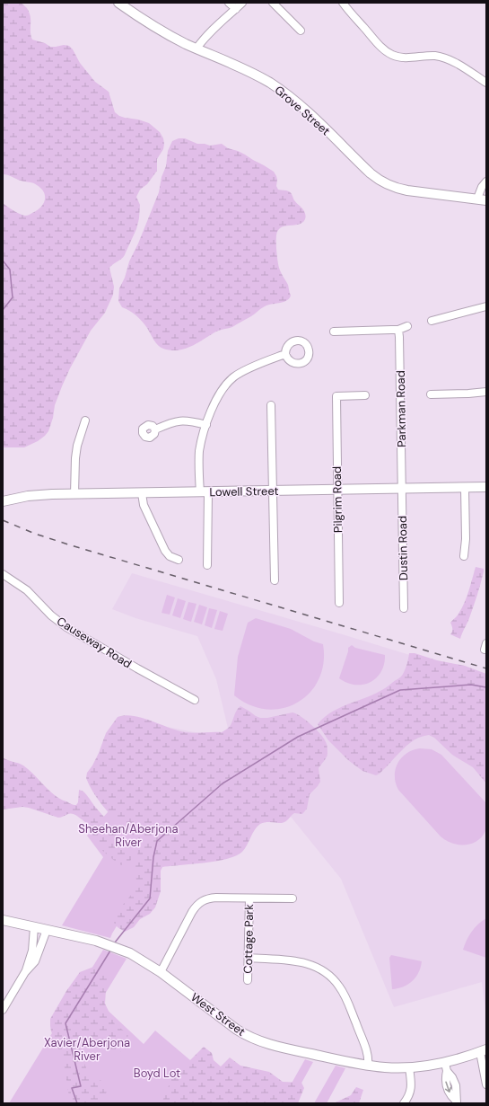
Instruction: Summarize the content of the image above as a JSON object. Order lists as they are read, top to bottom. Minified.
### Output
{"streets":{"main road":["Grove Street","Lowell Street","West Street"],"street":["Parkman Road","Pilgrim Road","Dustin Road","Causeway Road","Cottage Park"]},"crossings":[["Parkman Road","Lowell Street"],["Parkman Road","Dustin Road"],["Lowell Street","Pilgrim Road"],["Lowell Street","Dustin Road"]],"parks":["Sheehan/Aberjona River","Xavier/Aberjona River","Boyd Lot"]}
